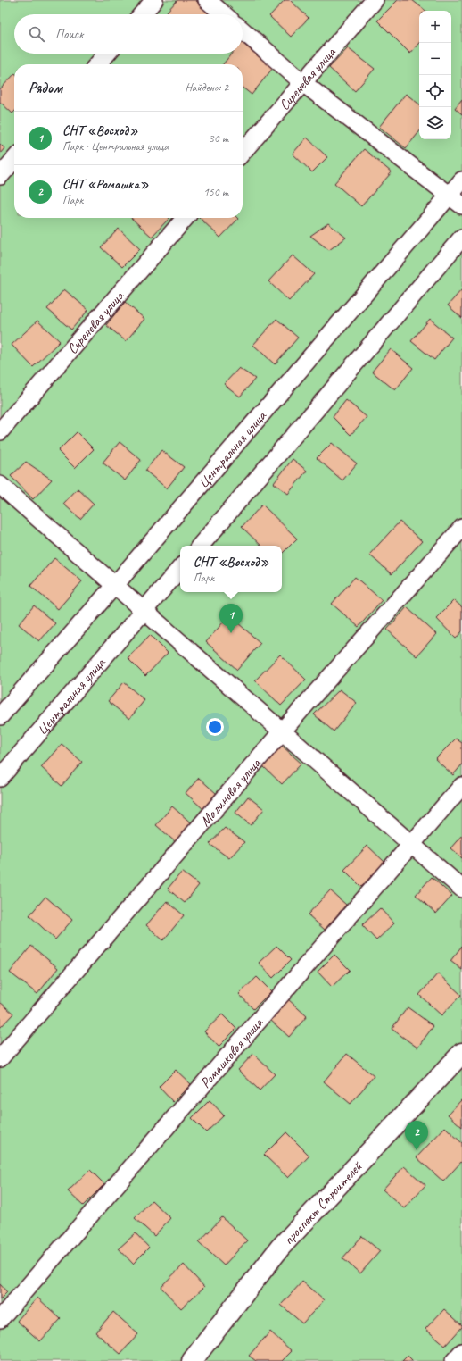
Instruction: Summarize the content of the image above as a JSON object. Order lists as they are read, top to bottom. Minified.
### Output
{"streets":{"street":["Сиреневая улица","Центральная улица","Малиновая улица","Ромашковая улица","проспект Строителей"]},"page":{"map_buttons":["+","−"],"search":"Поиск","heading":["Рядом","Найдено: 2"],"list":[{"mark":"1","name":"СНТ «Восход»","note":"Парк · Центральная улица","value":"30 m"},{"mark":"2","name":"СНТ «Ромашка»","note":"Парк","value":"150 m"}],"popup":["СНТ «Восход»","Парк"],"pins":["1","2"]}}
